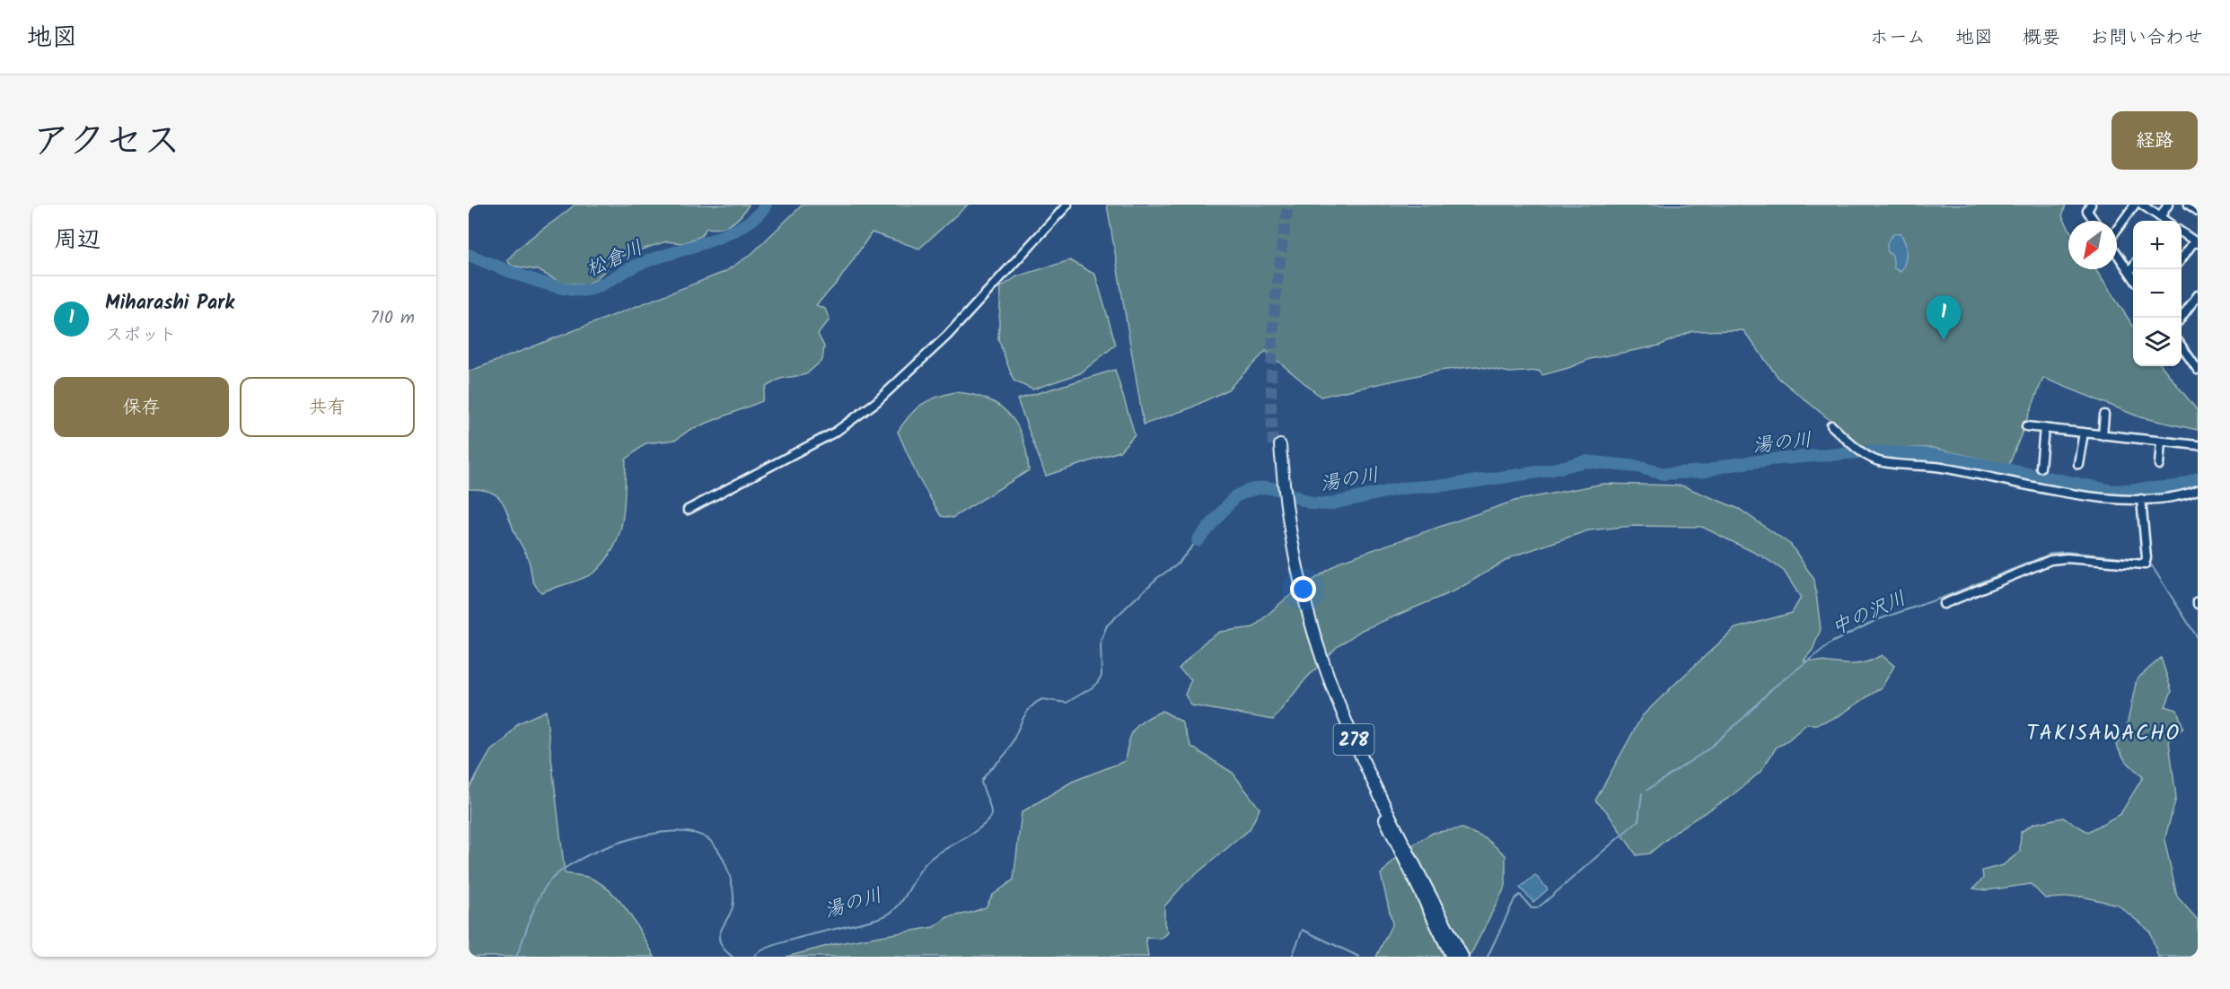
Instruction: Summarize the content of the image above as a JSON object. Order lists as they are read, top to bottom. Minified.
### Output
{"streets":{"highway":["278"]},"districts":["TAKISAWACHO"],"water":["松倉川","湯の川","中の沢川"],"north":"bottom left","page":{"header":"地図","nav":["ホーム","地図","概要","お問い合わせ"],"title":"アクセス","buttons":["経路",["保存","共有"]],"heading":"周辺","map_buttons":["+","−"],"list":[{"mark":"1","name":"Miharashi Park","note":"スポット","value":"710 m"}],"pins":"1"}}
